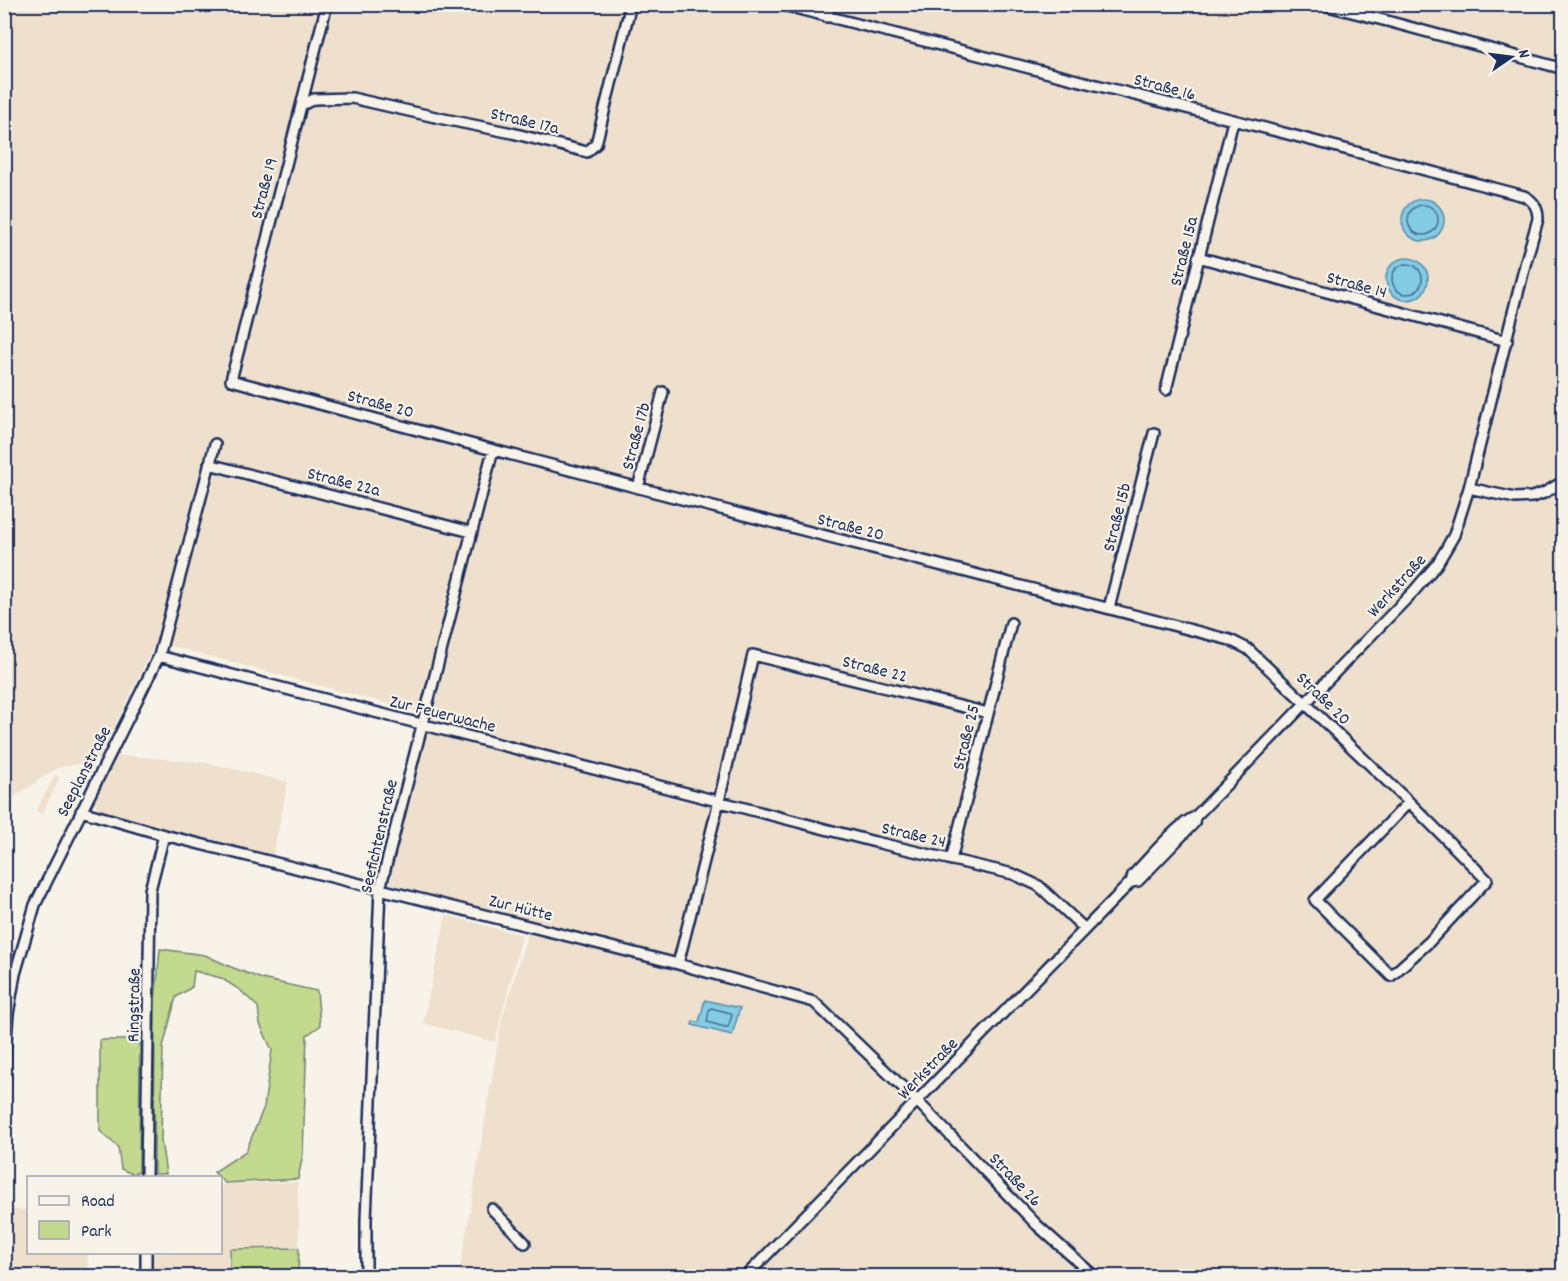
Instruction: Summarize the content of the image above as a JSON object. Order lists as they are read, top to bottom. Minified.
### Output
{"streets":{"street":["Straße 16","Straße 17a","Straße 19","Straße 15a","Straße 14","Straße 20","Straße 17b","Straße 22a","Straße 15b","Werkstraße","Straße 22","Zur Feuerwache","Straße 25","Seeplanstraße","Straße 24","Seefichtenstraße","Zur Hütte","Ringstraße","Straße 26"]},"crossings":[["Straße 16","Straße 15a"],["Straße 16","Werkstraße"],["Straße 17a","Straße 19"],["Straße 19","Straße 20"],["Straße 15a","Straße 14"],["Straße 14","Werkstraße"],["Straße 20","Straße 17b"],["Straße 20","Straße 15b"],["Straße 20","Werkstraße"],["Straße 20","Seefichtenstraße"],["Straße 22a","Seeplanstraße"],["Straße 22a","Seefichtenstraße"],["Werkstraße","Straße 24"],["Werkstraße","Zur Hütte"],["Werkstraße","Straße 26"],["Straße 22","Zur Feuerwache"],["Straße 22","Straße 25"],["Straße 22","Straße 24"],["Zur Feuerwache","Seeplanstraße"],["Zur Feuerwache","Straße 24"],["Zur Feuerwache","Seefichtenstraße"],["Straße 25","Straße 24"],["Seeplanstraße","Zur Hütte"],["Seefichtenstraße","Zur Hütte"],["Zur Hütte","Ringstraße"],["Zur Hütte","Straße 26"]],"legend":["Road","Park"],"north":"right"}
